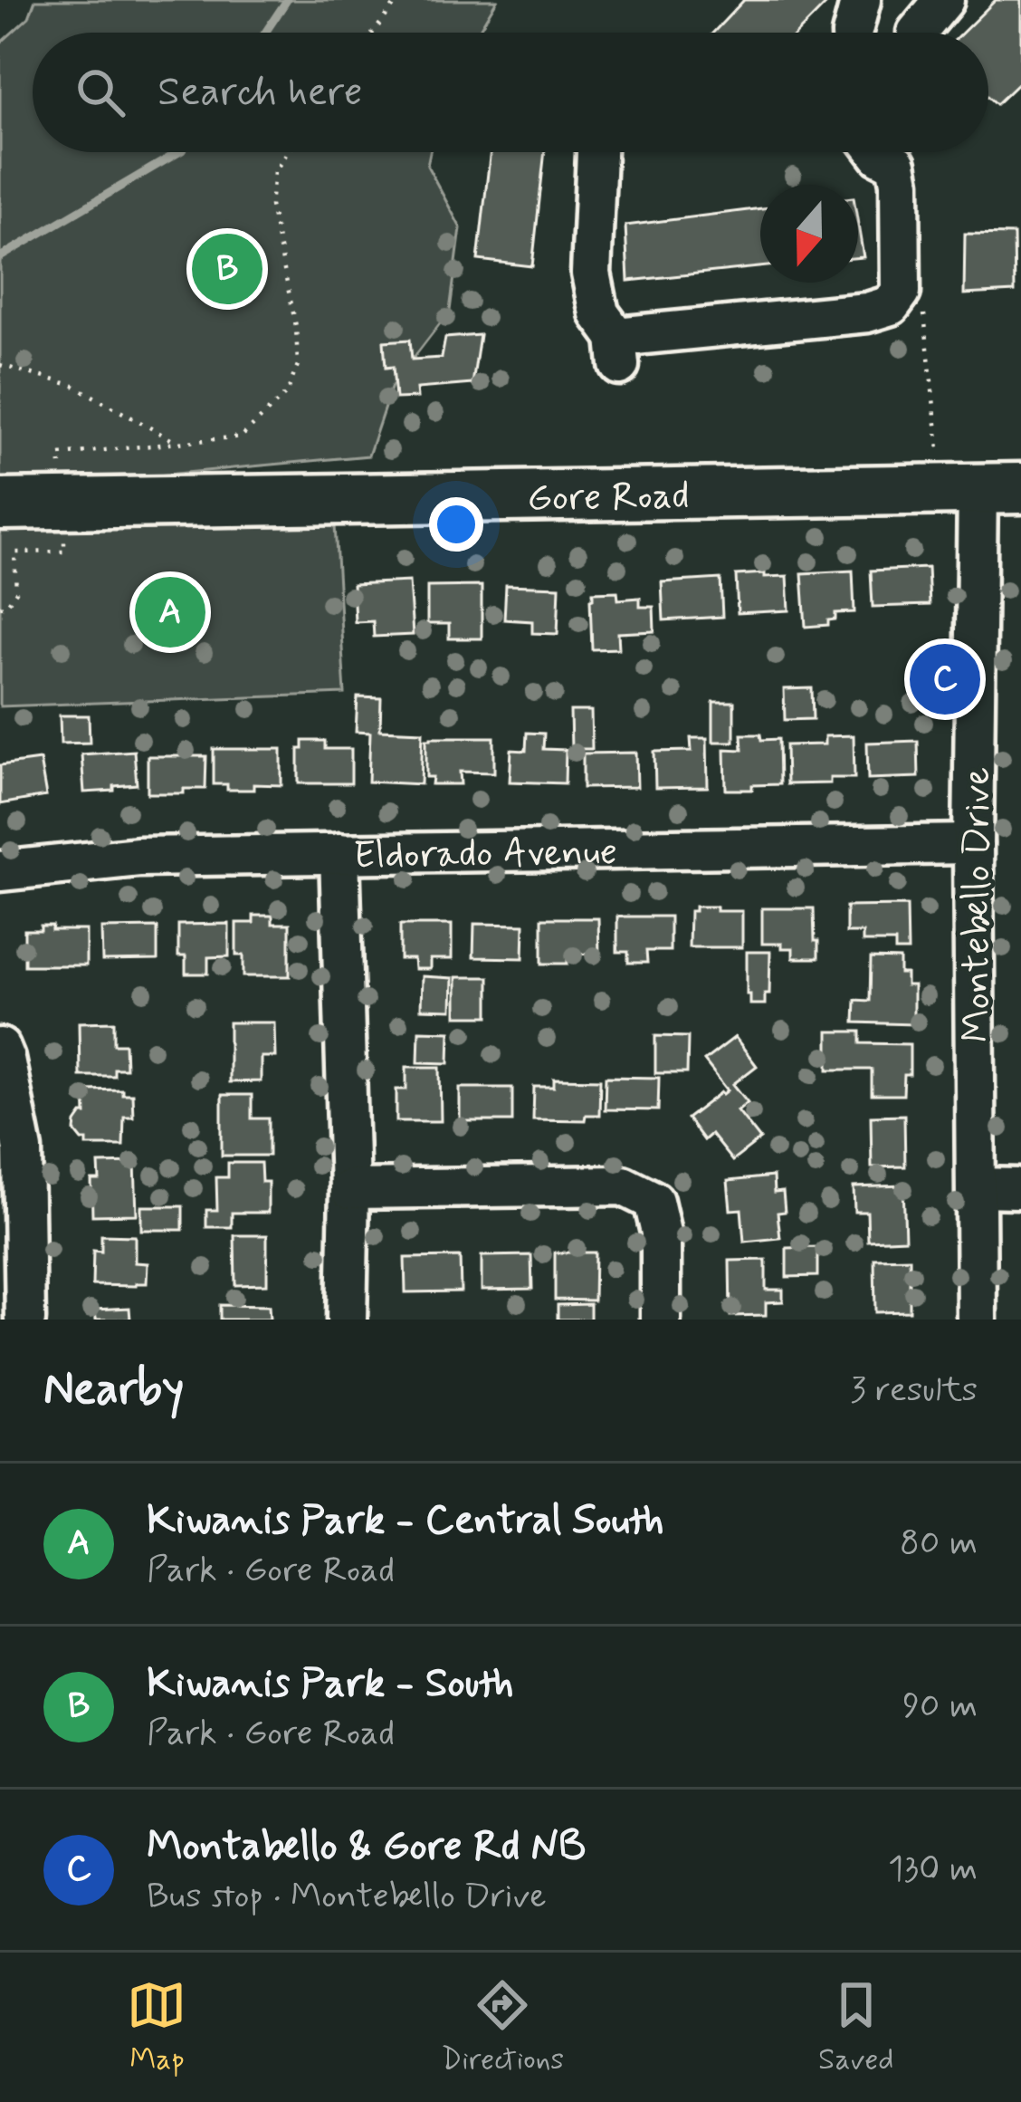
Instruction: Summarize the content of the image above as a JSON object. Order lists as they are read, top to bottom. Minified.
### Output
{"streets":{"main road":["Gore Road"],"street":["Eldorado Avenue","Montebello Drive"]},"crossings":[["Gore Road","Montebello Drive"],["Eldorado Avenue","Montebello Drive"]],"north":"bottom","page":{"search":"Search here","pins":["B","A","C"],"heading":["Nearby","3 results"],"list":[{"mark":"A","name":"Kiwanis Park - Central South","note":"Park · Gore Road","value":"80 m"},{"mark":"B","name":"Kiwanis Park - South","note":"Park · Gore Road","value":"90 m"},{"mark":"C","name":"Montabello & Gore Rd NB","note":"Bus stop · Montebello Drive","value":"130 m"}],"nav":["Map","Directions","Saved"]}}
